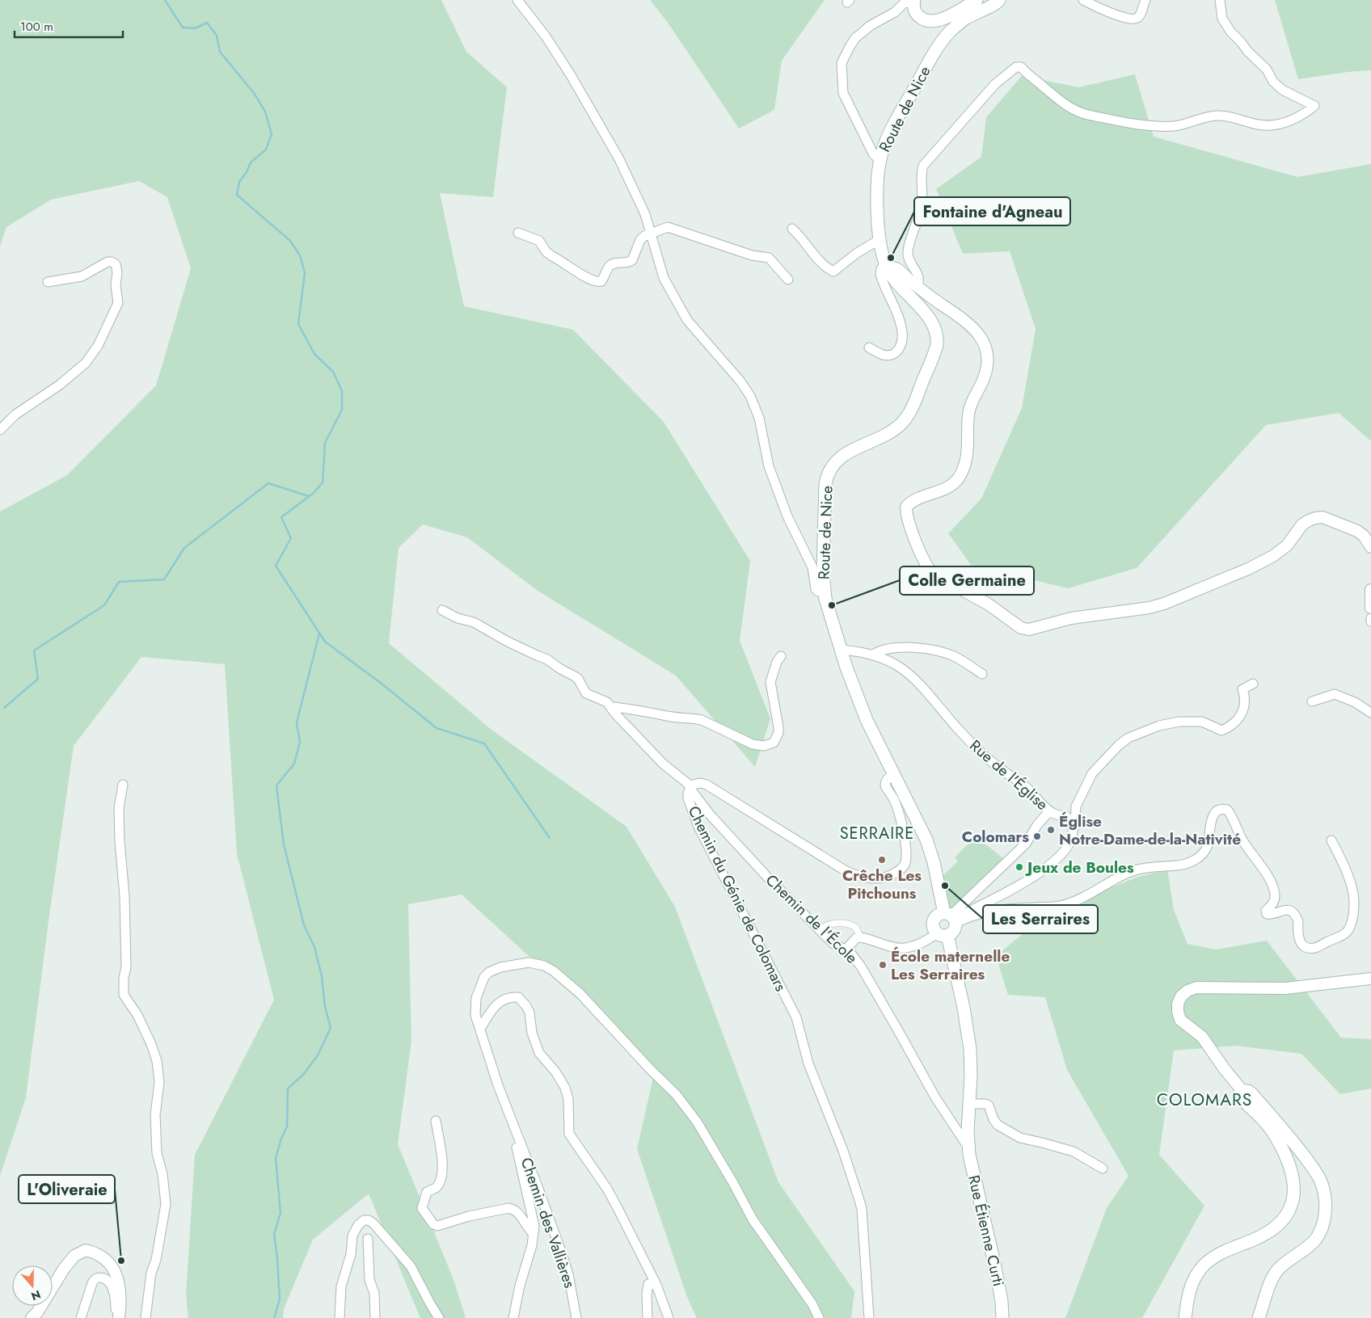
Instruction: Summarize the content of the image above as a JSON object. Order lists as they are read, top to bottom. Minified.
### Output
{"streets":{"main road":["Route de Nice","Rue Étienne Curti"],"street":["Rue de l'Église","Chemin du Génie de Colomars","Chemin de l'École","Chemin des Vallières"]},"crossings":[["Route de Nice","Rue de l'Église"],["Route de Nice","Chemin du Génie de Colomars"],["Route de Nice","Rue Étienne Curti"],["Chemin du Génie de Colomars","Chemin de l'École"],["Chemin de l'École","Rue Étienne Curti"]],"districts":["SERRAIRE","COLOMARS"],"places":["Fontaine d'Agneau","Colle Germaine","Église Notre-Dame-de-la-Nativité","Colomars","Crêche Les Pitchouns","Jeux de Boules","Les Serraires","École maternelle Les Serraires","L'Oliveraie"],"scale_bar":"100 m","north":"bottom"}
